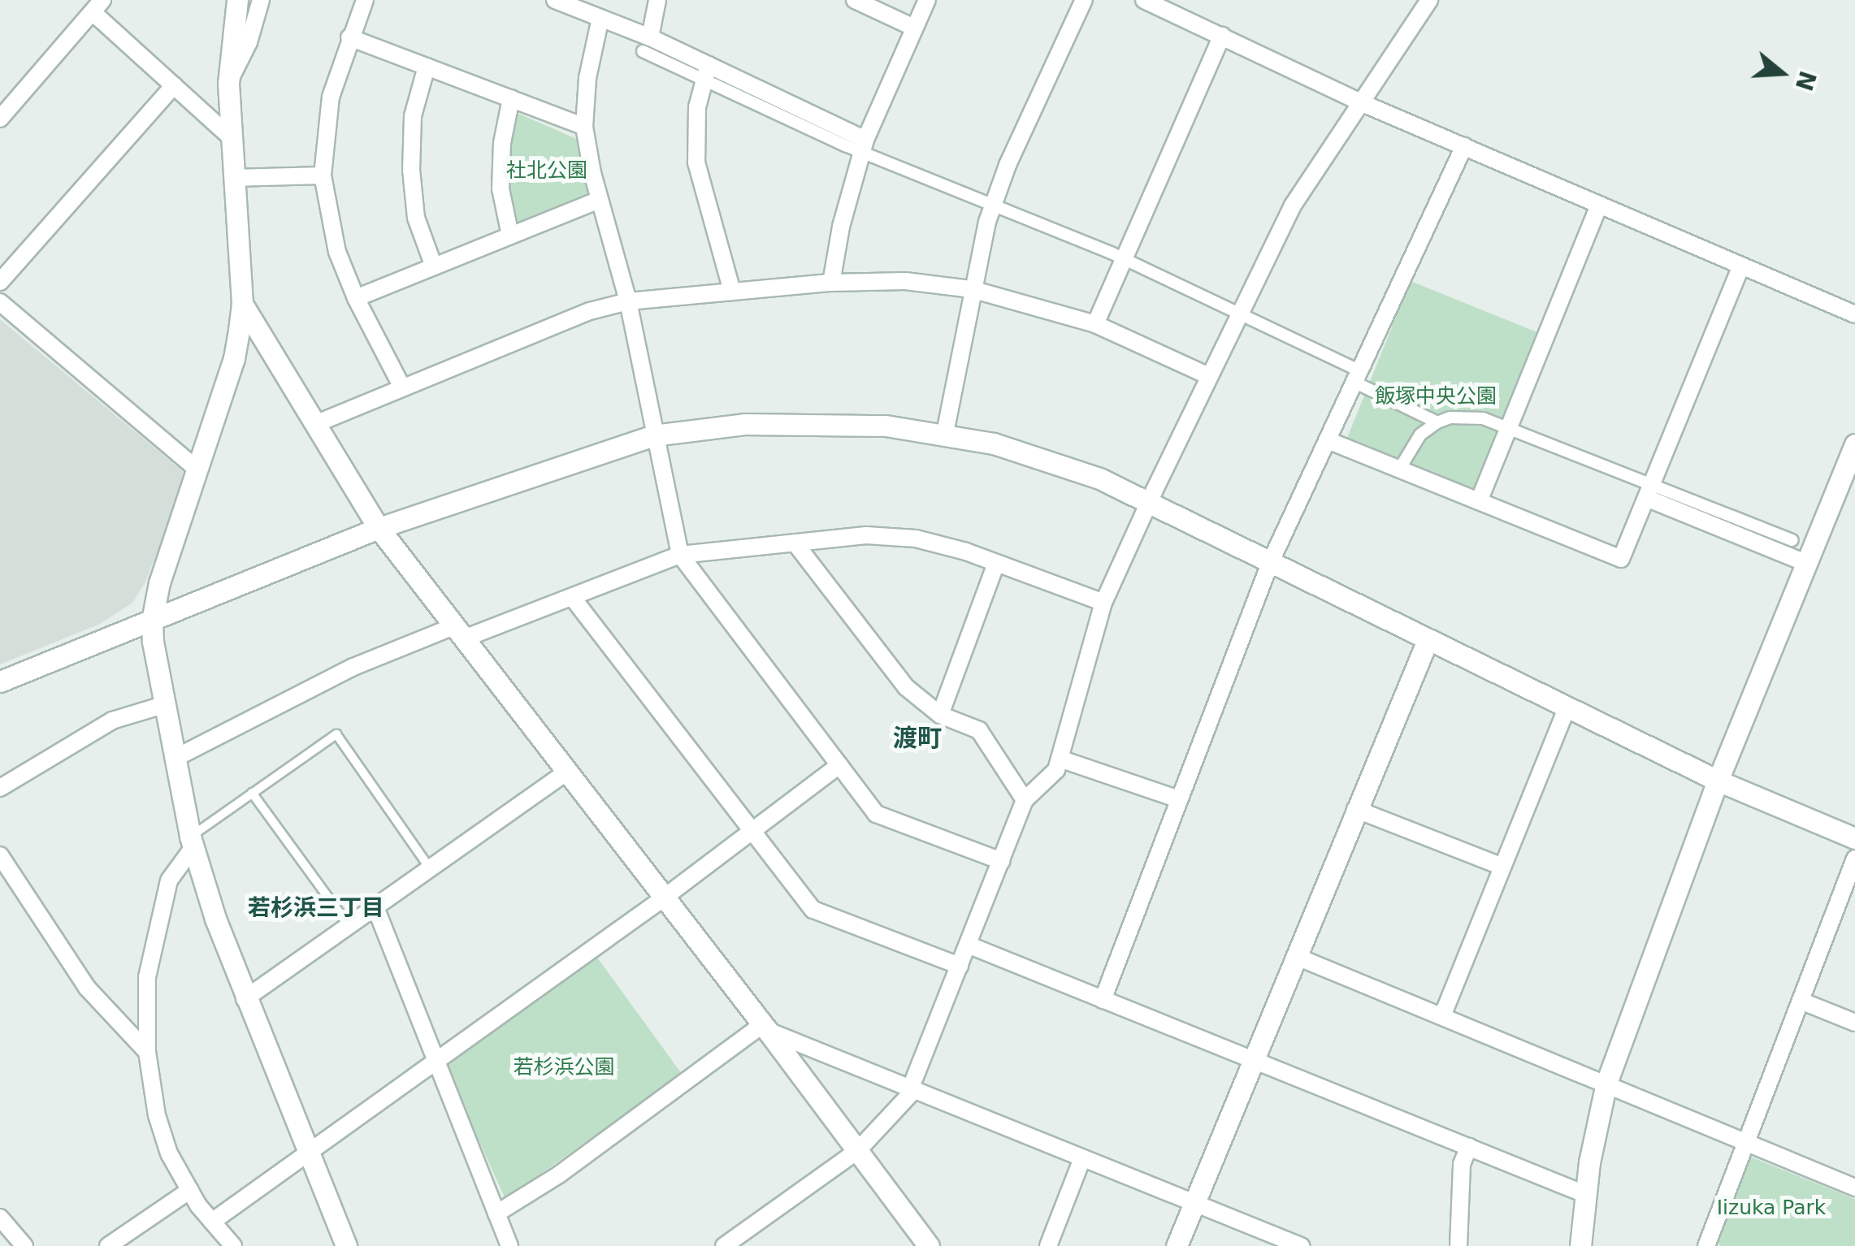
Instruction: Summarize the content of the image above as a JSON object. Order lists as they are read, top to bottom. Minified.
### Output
{"districts":["渡町","若杉浜三丁目"],"parks":["社北公園","飯塚中央公園","若杉浜公園","Iizuka Park"],"north":"right"}
